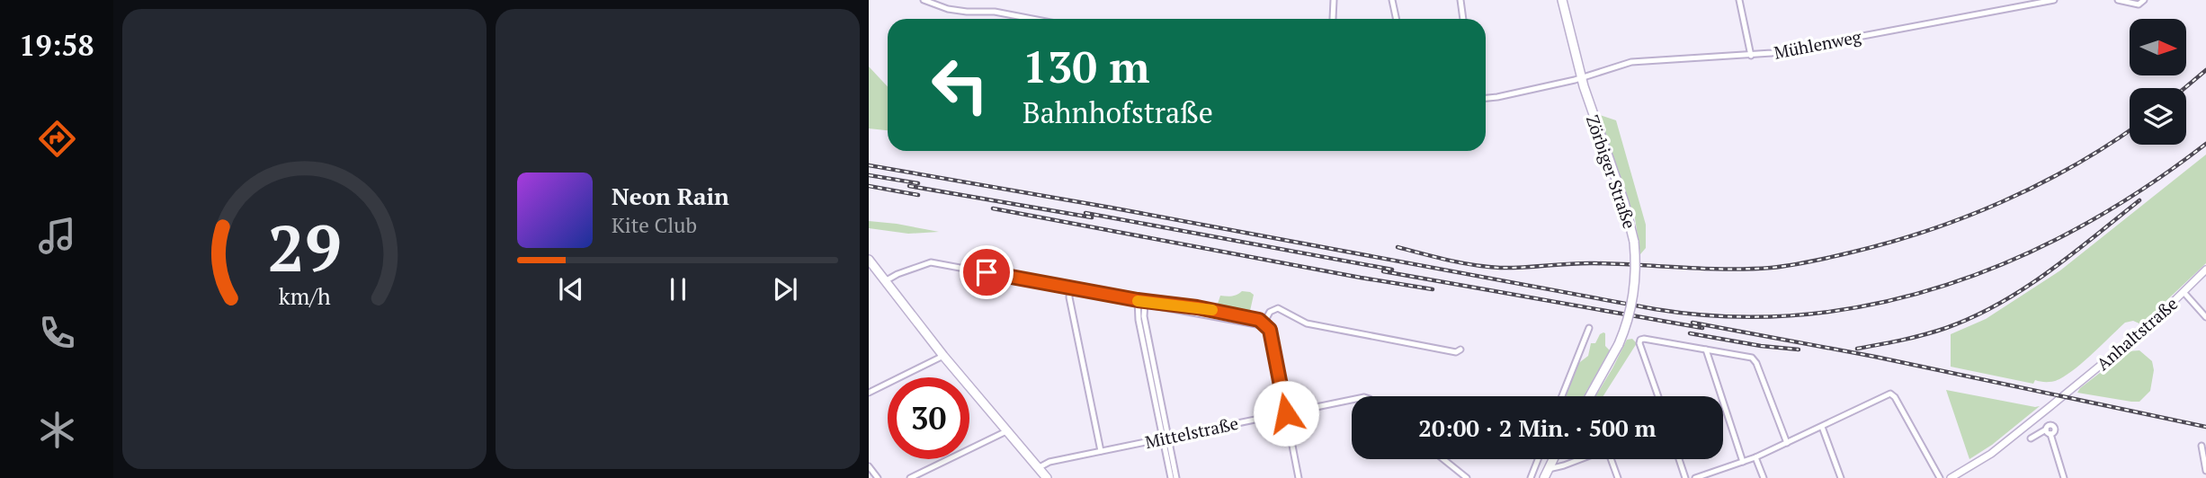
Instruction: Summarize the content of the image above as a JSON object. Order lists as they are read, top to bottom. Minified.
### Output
{"streets":{"main road":["Zörbiger Straße"],"street":["Mühlenweg","Anhaltstraße","Mittelstraße"]},"crossings":[["Mühlenweg","Zörbiger Straße"]],"north":"right","page":{"tabs":"19:58","turn":["130 m","Bahnhofstraße"],"song":["Neon Rain","Kite Club"],"limit":"30","trip":"20:00 · 2 Min. · 500 m","gauge":["29","km/h"]}}
